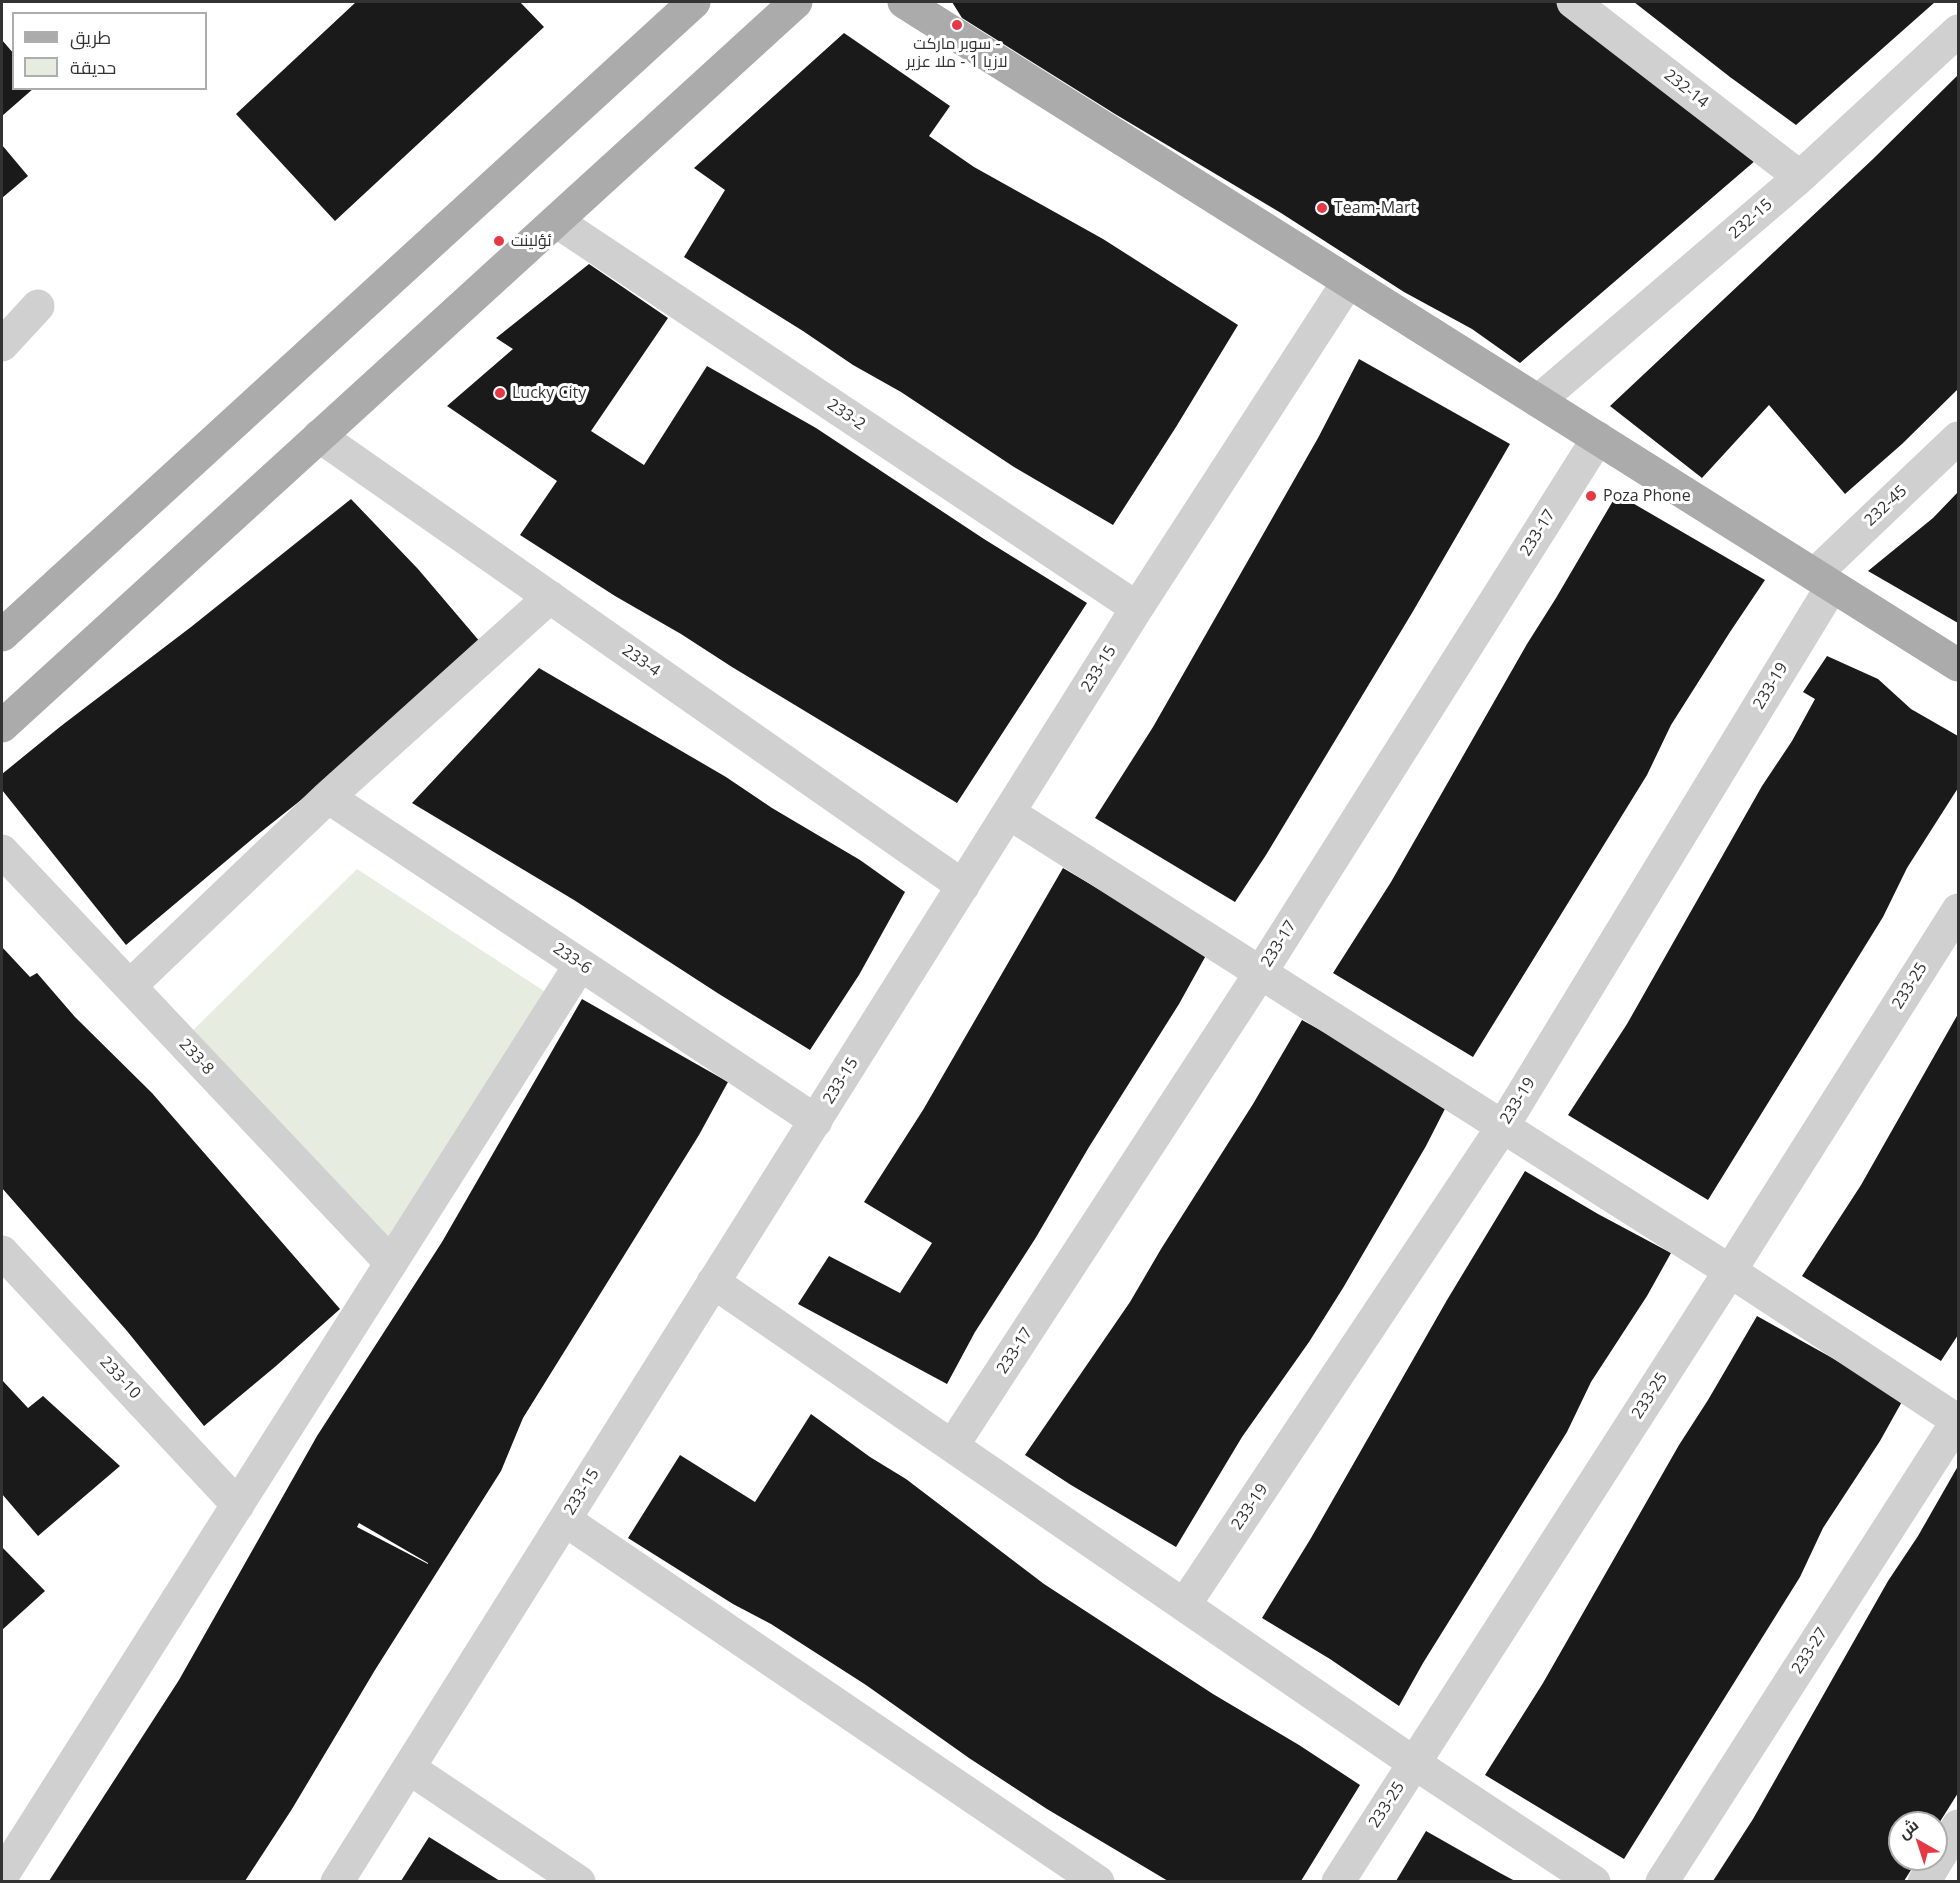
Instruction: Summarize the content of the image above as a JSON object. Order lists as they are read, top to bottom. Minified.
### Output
{"streets":{"street":["232-14","232-15","233-2","232-45","233-17","233-4","233-15","233-19","233-6","233-25","233-8","233-10","233-27"]},"crossings":[["232-14","232-15"],["233-2","233-15"],["232-45","233-19"],["233-4","233-15"],["233-15","233-6"]],"places":["سوبر ماركت - لازيا 1 - ملا عزير","Team-Mart","ئؤلينت","Lucky City","Poza Phone"],"legend":["طريق","حديقة"],"north":"top left"}
